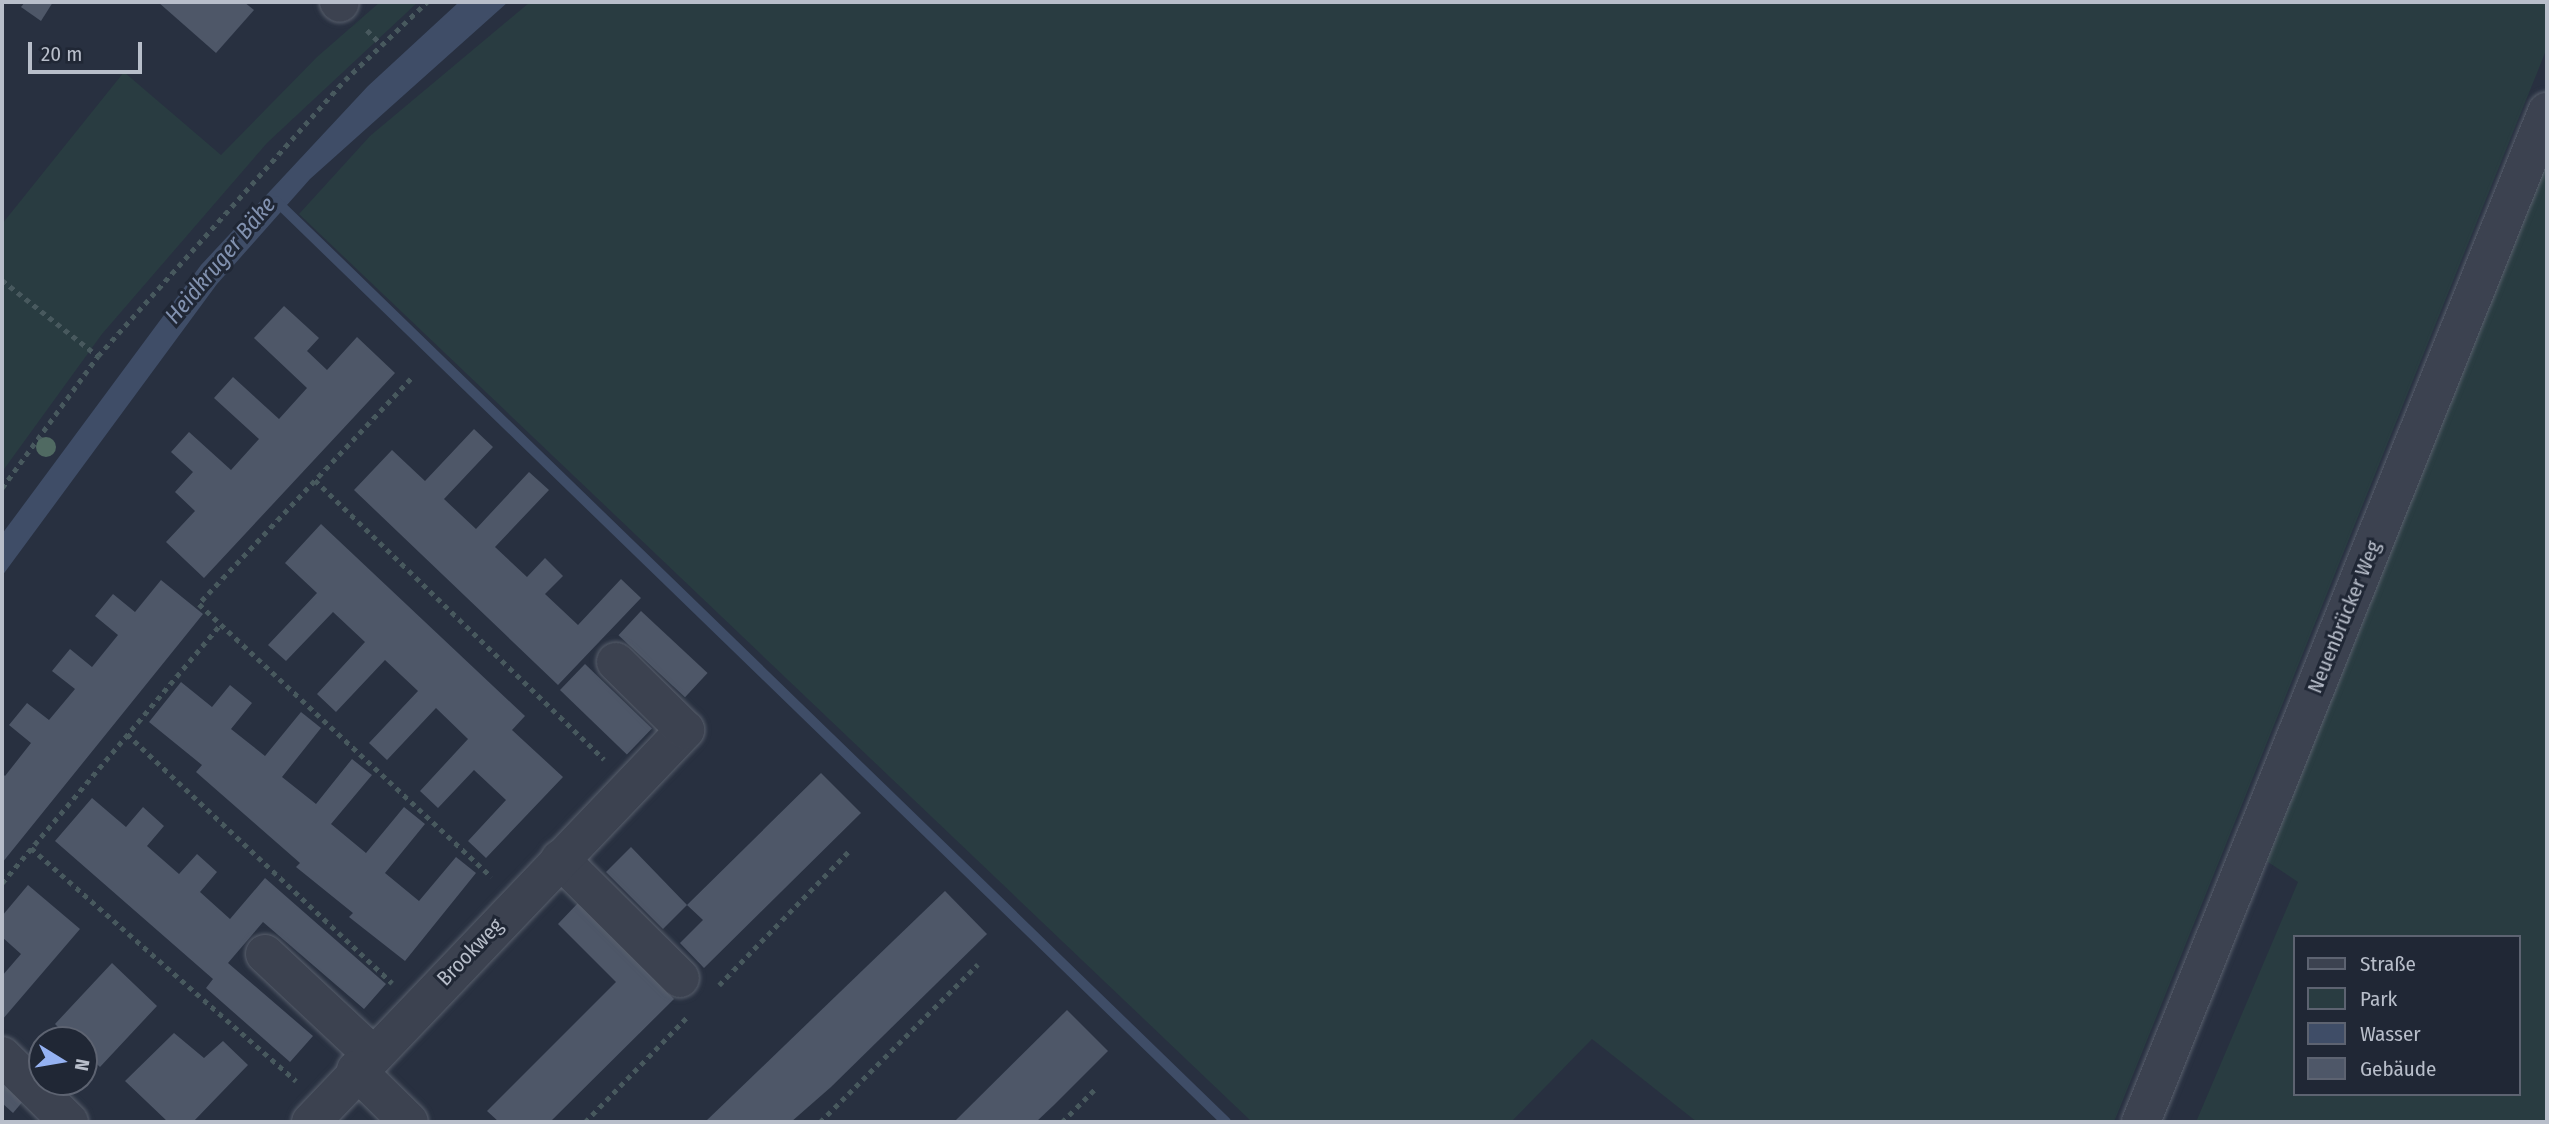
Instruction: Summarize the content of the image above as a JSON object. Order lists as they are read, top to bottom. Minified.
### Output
{"streets":{"street":["Neuenbrücker Weg","Brookweg"]},"water":["Heidkruger Bäke"],"legend":["Straße","Park","Wasser","Gebäude"],"scale_bar":"20 m","north":"right"}
